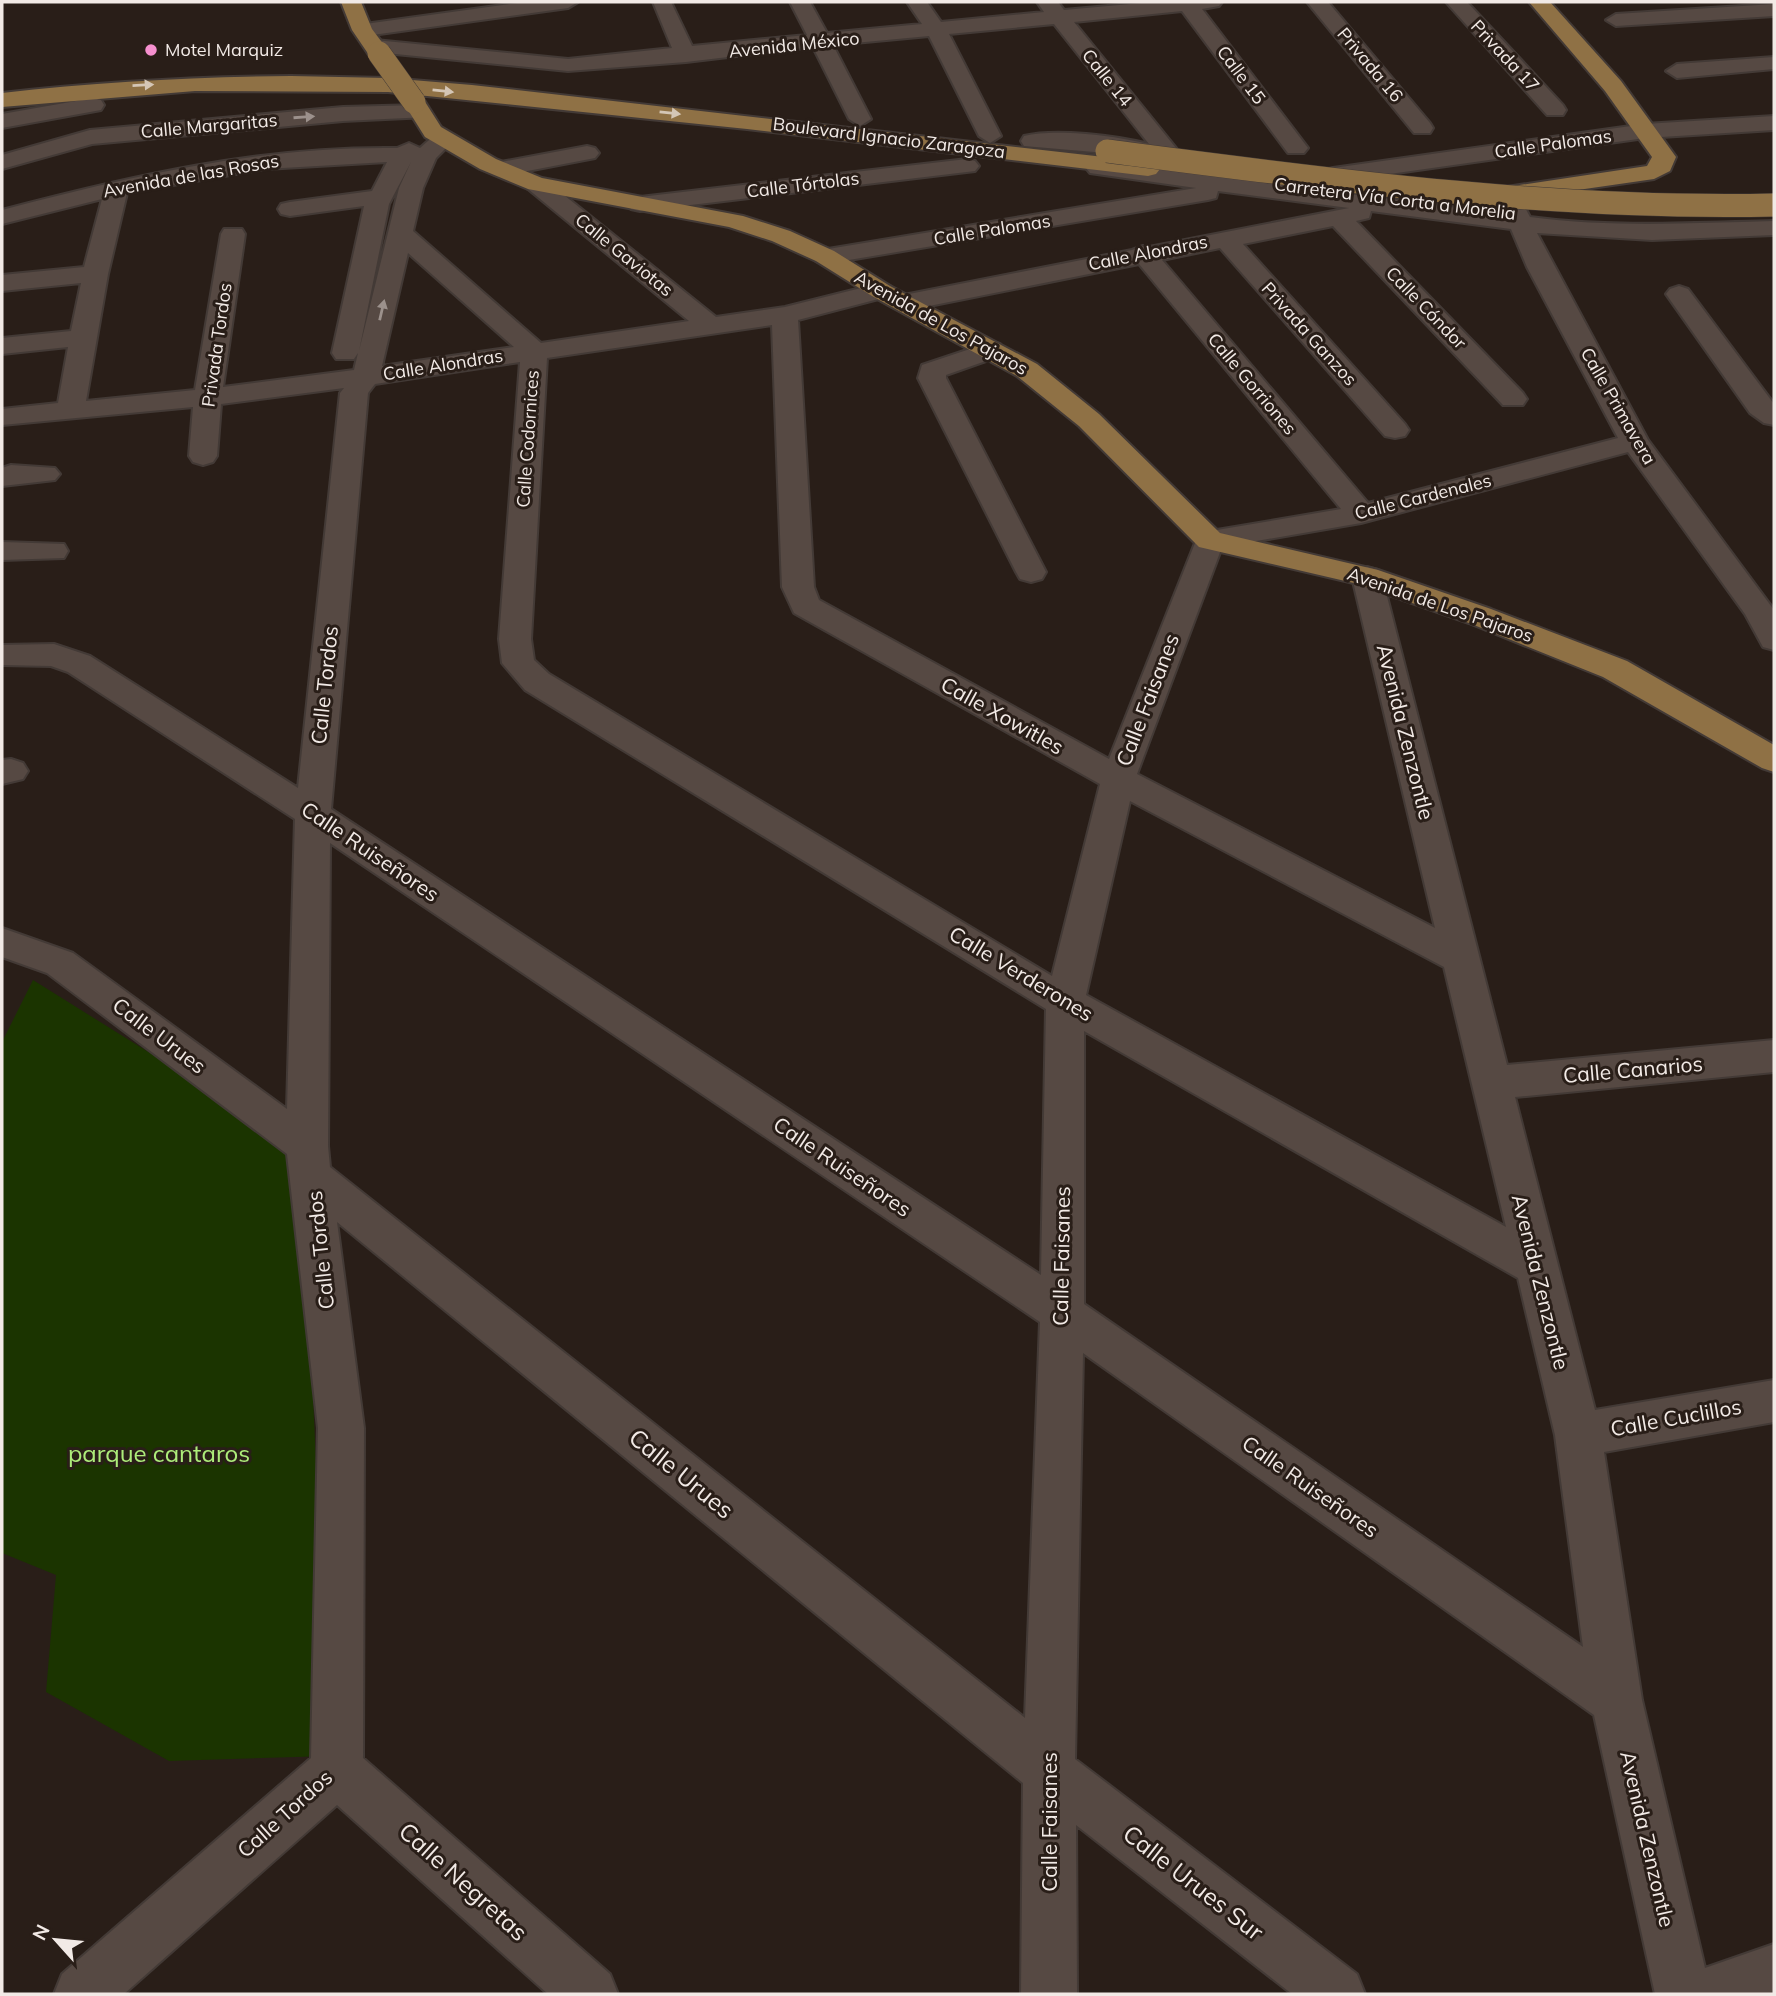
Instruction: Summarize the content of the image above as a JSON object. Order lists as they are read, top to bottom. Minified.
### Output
{"streets":{"main road":["Boulevard Ignacio Zaragoza","Carretera Vía Corta a Morelia","Avenida de Los Pajaros"],"street":["Avenida México","Privada 17","Privada 16","Calle 15","Calle 14","Calle Margaritas","Calle Palomas","Avenida de las Rosas","Calle Tórtolas","Calle Alondras","Calle Gaviotas","Calle Cóndor","Privada Ganzos","Privada Tordos","Calle Gorriones","Calle Primavera","Calle Codornices","Calle Cardenales","Calle Tordos","Calle Faisanes","Calle Xowitles","Avenida Zenzontle","Calle Ruiseñores","Calle Verderones","Calle Urues","Calle Canarios","Calle Cuclillos","Calle Negretas","Calle Urues Sur"]},"crossings":[["Avenida México","Calle 15"],["Avenida México","Calle 14"],["Calle 14","Boulevard Ignacio Zaragoza"],["Boulevard Ignacio Zaragoza","Calle Palomas"],["Boulevard Ignacio Zaragoza","Carretera Vía Corta a Morelia"],["Boulevard Ignacio Zaragoza","Calle Alondras"],["Boulevard Ignacio Zaragoza","Calle Primavera"],["Calle Palomas","Avenida de Los Pajaros"],["Avenida de las Rosas","Calle Tordos"],["Calle Tórtolas","Avenida de Los Pajaros"],["Calle Alondras","Calle Gaviotas"],["Calle Alondras","Calle Cóndor"],["Calle Alondras","Avenida de Los Pajaros"],["Calle Alondras","Privada Ganzos"],["Calle Alondras","Privada Tordos"],["Calle Alondras","Calle Gorriones"],["Calle Alondras","Calle Codornices"],["Calle Alondras","Calle Tordos"],["Calle Alondras","Calle Xowitles"],["Avenida de Los Pajaros","Calle Cardenales"],["Avenida de Los Pajaros","Calle Faisanes"],["Avenida de Los Pajaros","Avenida Zenzontle"],["Calle Gorriones","Calle Cardenales"],["Calle Primavera","Calle Cardenales"],["Calle Codornices","Calle Tordos"],["Calle Codornices","Calle Verderones"],["Calle Cardenales","Calle Faisanes"],["Calle Tordos","Calle Ruiseñores"],["Calle Tordos","Calle Urues"],["Calle Tordos","Calle Negretas"],["Calle Faisanes","Calle Xowitles"],["Calle Faisanes","Calle Ruiseñores"],["Calle Faisanes","Calle Verderones"],["Calle Faisanes","Calle Urues"],["Calle Faisanes","Calle Urues Sur"],["Calle Xowitles","Avenida Zenzontle"],["Avenida Zenzontle","Calle Ruiseñores"],["Avenida Zenzontle","Calle Verderones"],["Avenida Zenzontle","Calle Canarios"],["Avenida Zenzontle","Calle Cuclillos"],["Calle Urues","Calle Urues Sur"]],"parks":["parque cantaros"],"places":["Motel Marquiz"],"north":"top left"}
